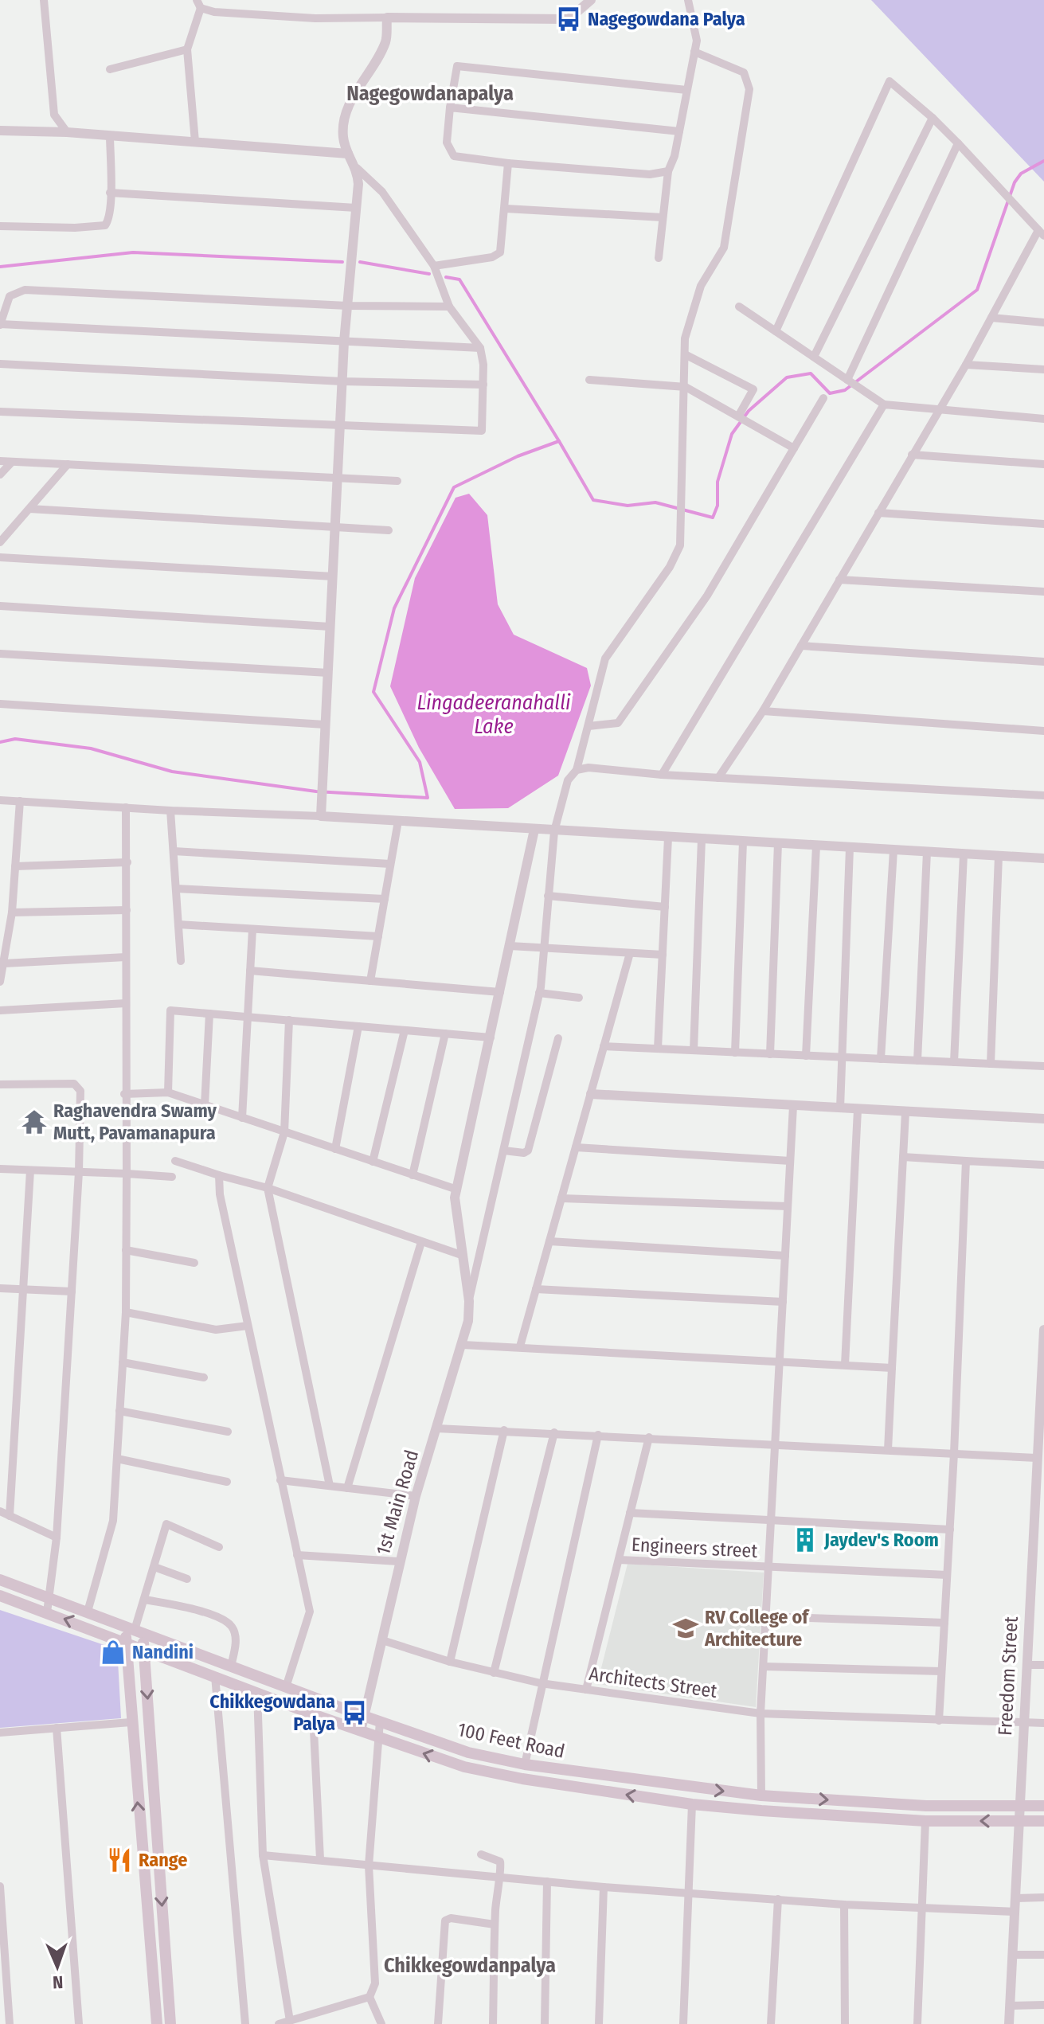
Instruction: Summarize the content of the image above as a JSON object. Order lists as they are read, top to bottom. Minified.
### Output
{"streets":{"main road":["100 Feet Road"],"street":["1st Main Road","Engineers street","Freedom Street","Architects Street"]},"crossings":[["1st Main Road","Architects Street"],["1st Main Road","100 Feet Road"],["Freedom Street","Architects Street"],["Freedom Street","100 Feet Road"]],"districts":["Nagegowdanapalya","Chikkegowdanpalya"],"water":["Lingadeeranahalli Lake"],"places":{"bus stop":["Nagegowdana Palya","Chikkegowdana Palya"],"temple":["Raghavendra Swamy Mutt, Pavamanapura"],"building":["Jaydev's Room"],"school or university":["RV College of Architecture"],"shop":["Nandini"],"restaurant":["Range"]},"north":"bottom"}
